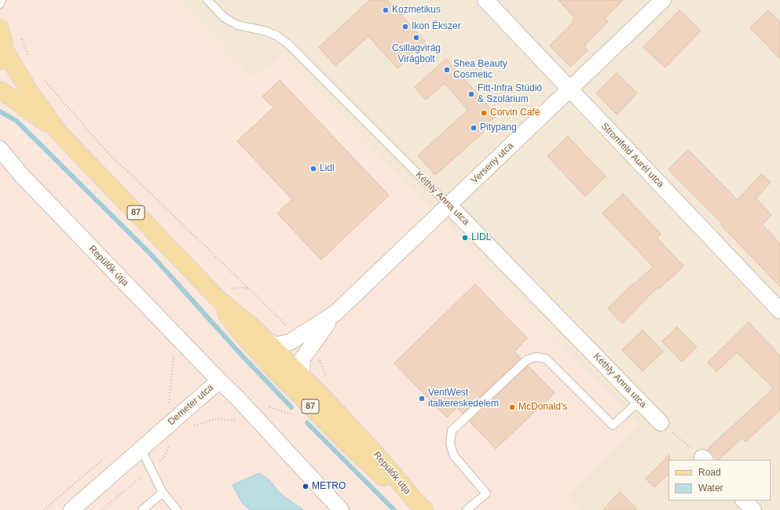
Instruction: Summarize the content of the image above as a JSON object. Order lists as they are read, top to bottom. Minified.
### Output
{"streets":{"main road":["87","Repülők útja"],"street":["Stromfeld Aurél utca","Verseny utca","Kéthly Anna utca","Demeter utca"]},"crossings":[["Stromfeld Aurél utca","Verseny utca"],["Verseny utca","Kéthly Anna utca"],["Verseny utca","Repülők útja"],["87","Repülők útja"],["Repülők útja","Demeter utca"]],"places":["Kozmetikus","Ikon Ékszer","Csillagvirág Virágbolt","Shea Beauty Cosmetic","Fitt-Infra Stúdió & Szolárium","Corvin Café","Pitypang","Lidl","LIDL","VentWest italkereskedelem","McDonald's","METRO"],"legend":["Road","Water"]}
